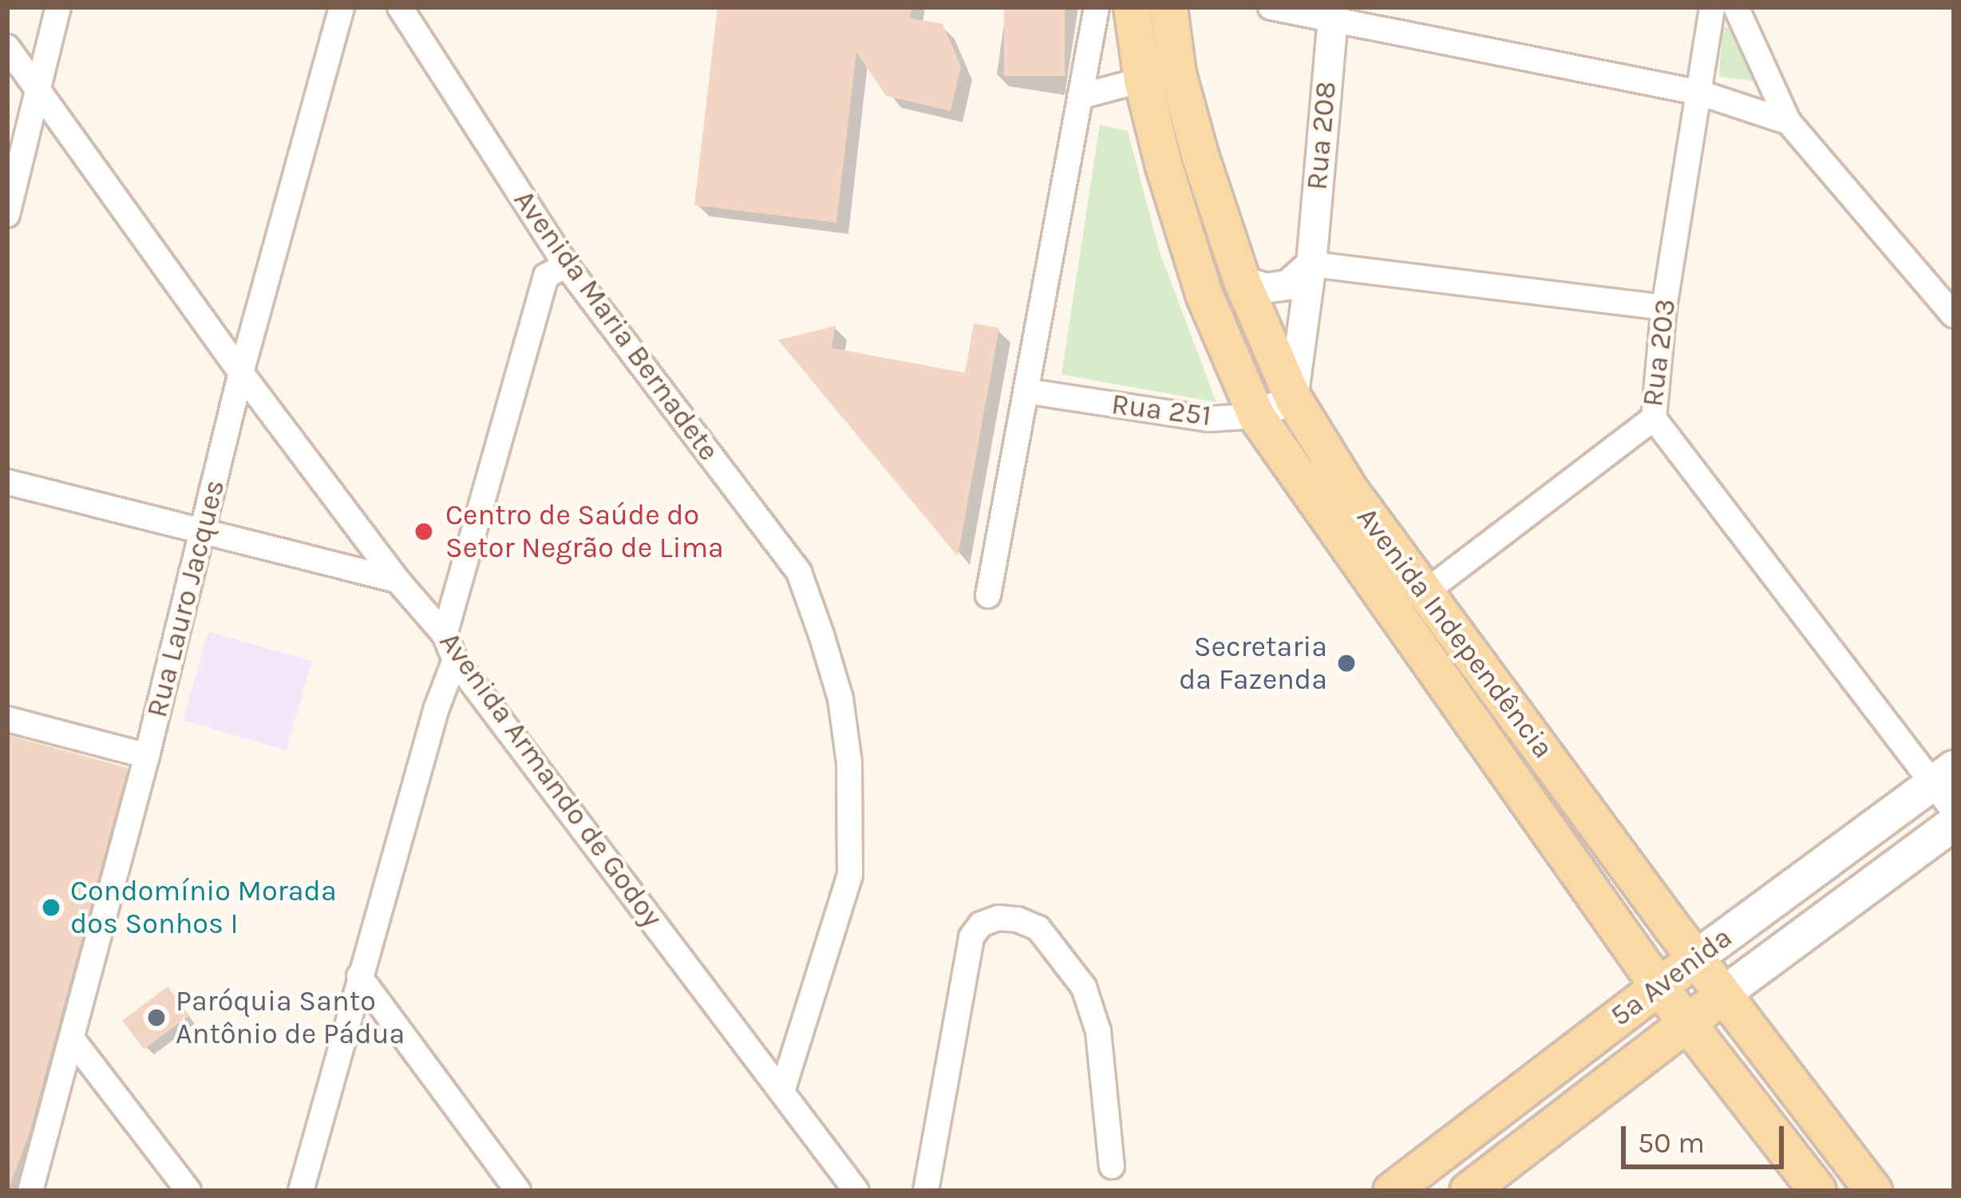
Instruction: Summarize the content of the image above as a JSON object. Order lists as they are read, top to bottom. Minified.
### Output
{"streets":{"main road":["Avenida Independência","5ª Avenida"],"street":["Rua 208","Avenida Maria Bernadete","Rua 203","Rua 251","Rua Lauro Jacques","Avenida Armando de Godoy"]},"crossings":[["Rua 208","Rua 251"],["Rua 208","Avenida Independência"],["Avenida Maria Bernadete","Avenida Armando de Godoy"],["Rua 203","Avenida Independência"],["Rua 251","Avenida Independência"],["Rua Lauro Jacques","Avenida Armando de Godoy"],["Avenida Independência","5ª Avenida"]],"places":["Centro de Saúde do Setor Negrão de Lima","Secretaria da Fazenda","Condomínio Morada dos Sonhos I","Paróquia Santo Antônio de Pádua"],"scale_bar":"50 m"}
